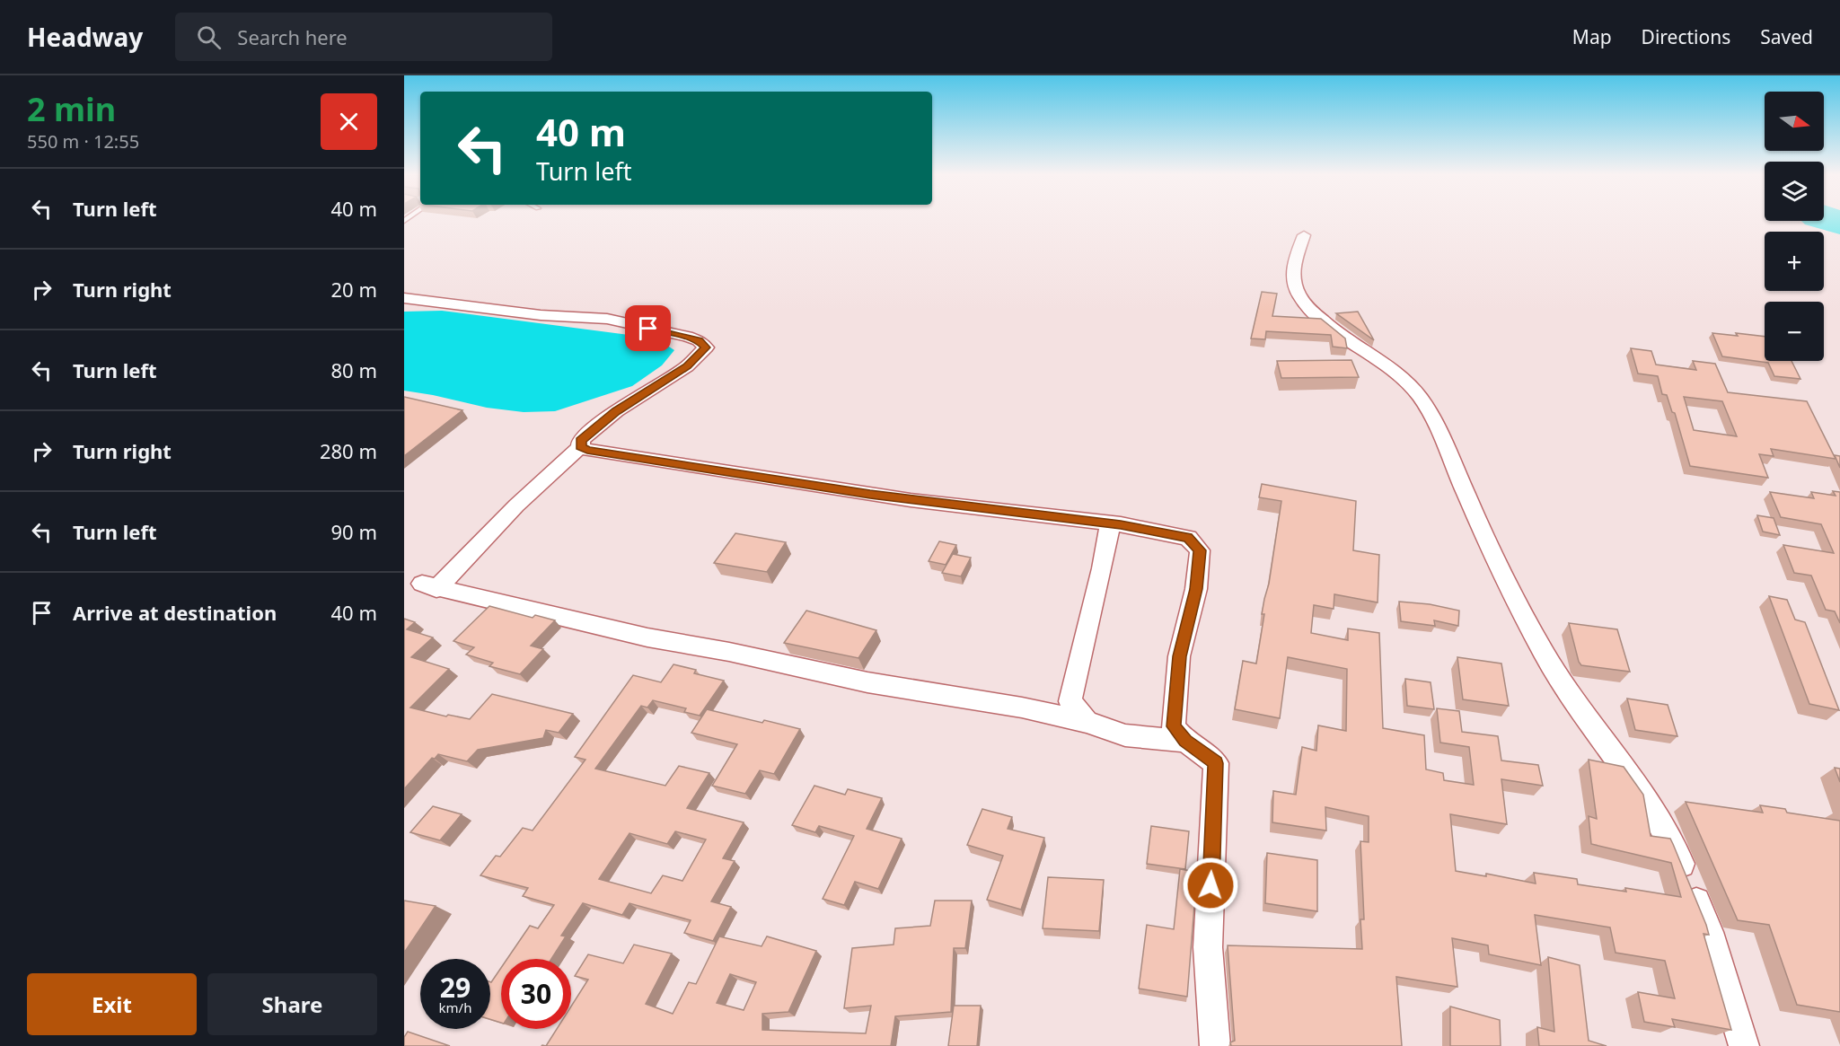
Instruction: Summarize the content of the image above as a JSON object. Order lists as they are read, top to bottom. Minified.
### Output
{"north":"right","page":{"header":"Headway","search":"Search here","nav":["Map","Directions","Saved"],"heading":["2 min","550 m · 12:55"],"map_buttons":["+","−"],"turn":["40 m","Turn left"],"list":[{"name":"Turn left","value":"40 m"},{"name":"Turn right","value":"20 m"},{"name":"Turn left","value":"80 m"},{"name":"Turn right","value":"280 m"},{"name":"Turn left","value":"90 m"},{"name":"Arrive at destination","value":"40 m"}],"speed":"29 km/h","limit":"30","buttons":["Exit","Share"]}}
